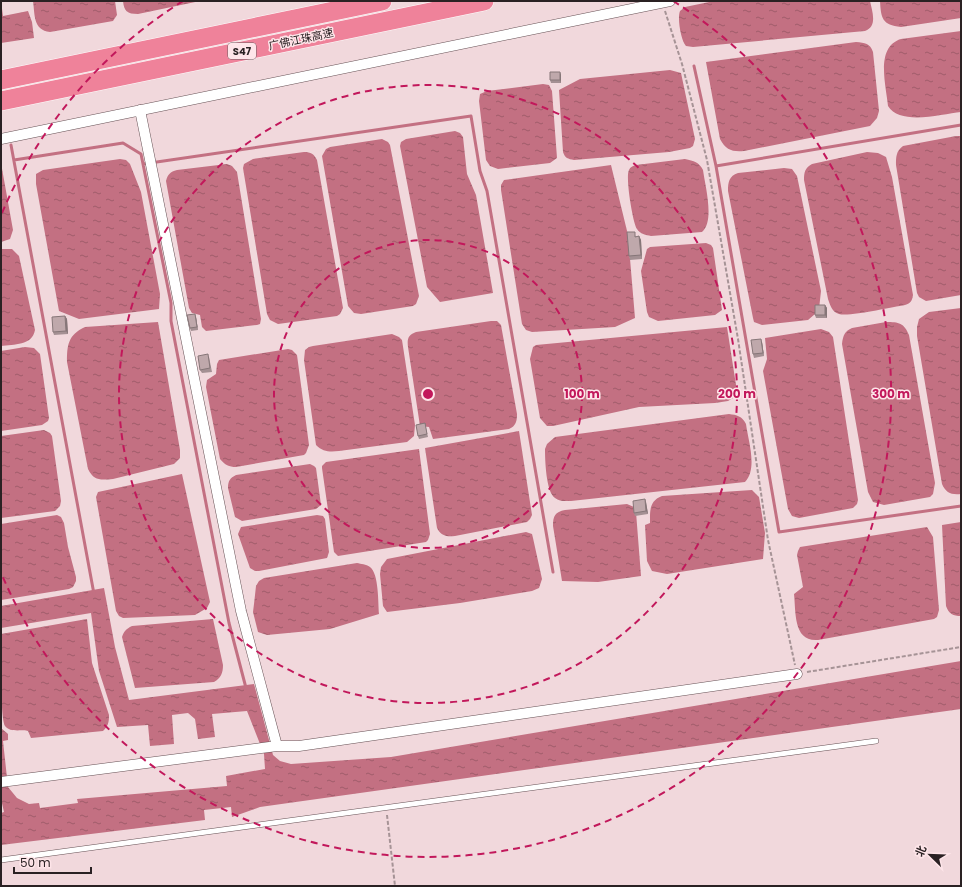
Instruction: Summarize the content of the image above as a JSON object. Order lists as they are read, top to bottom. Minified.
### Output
{"streets":{"highway":["广佛江珠高速","S47"]},"scale_bar":"50 m","north":"top left","rings":["100 m","200 m","300 m"]}
